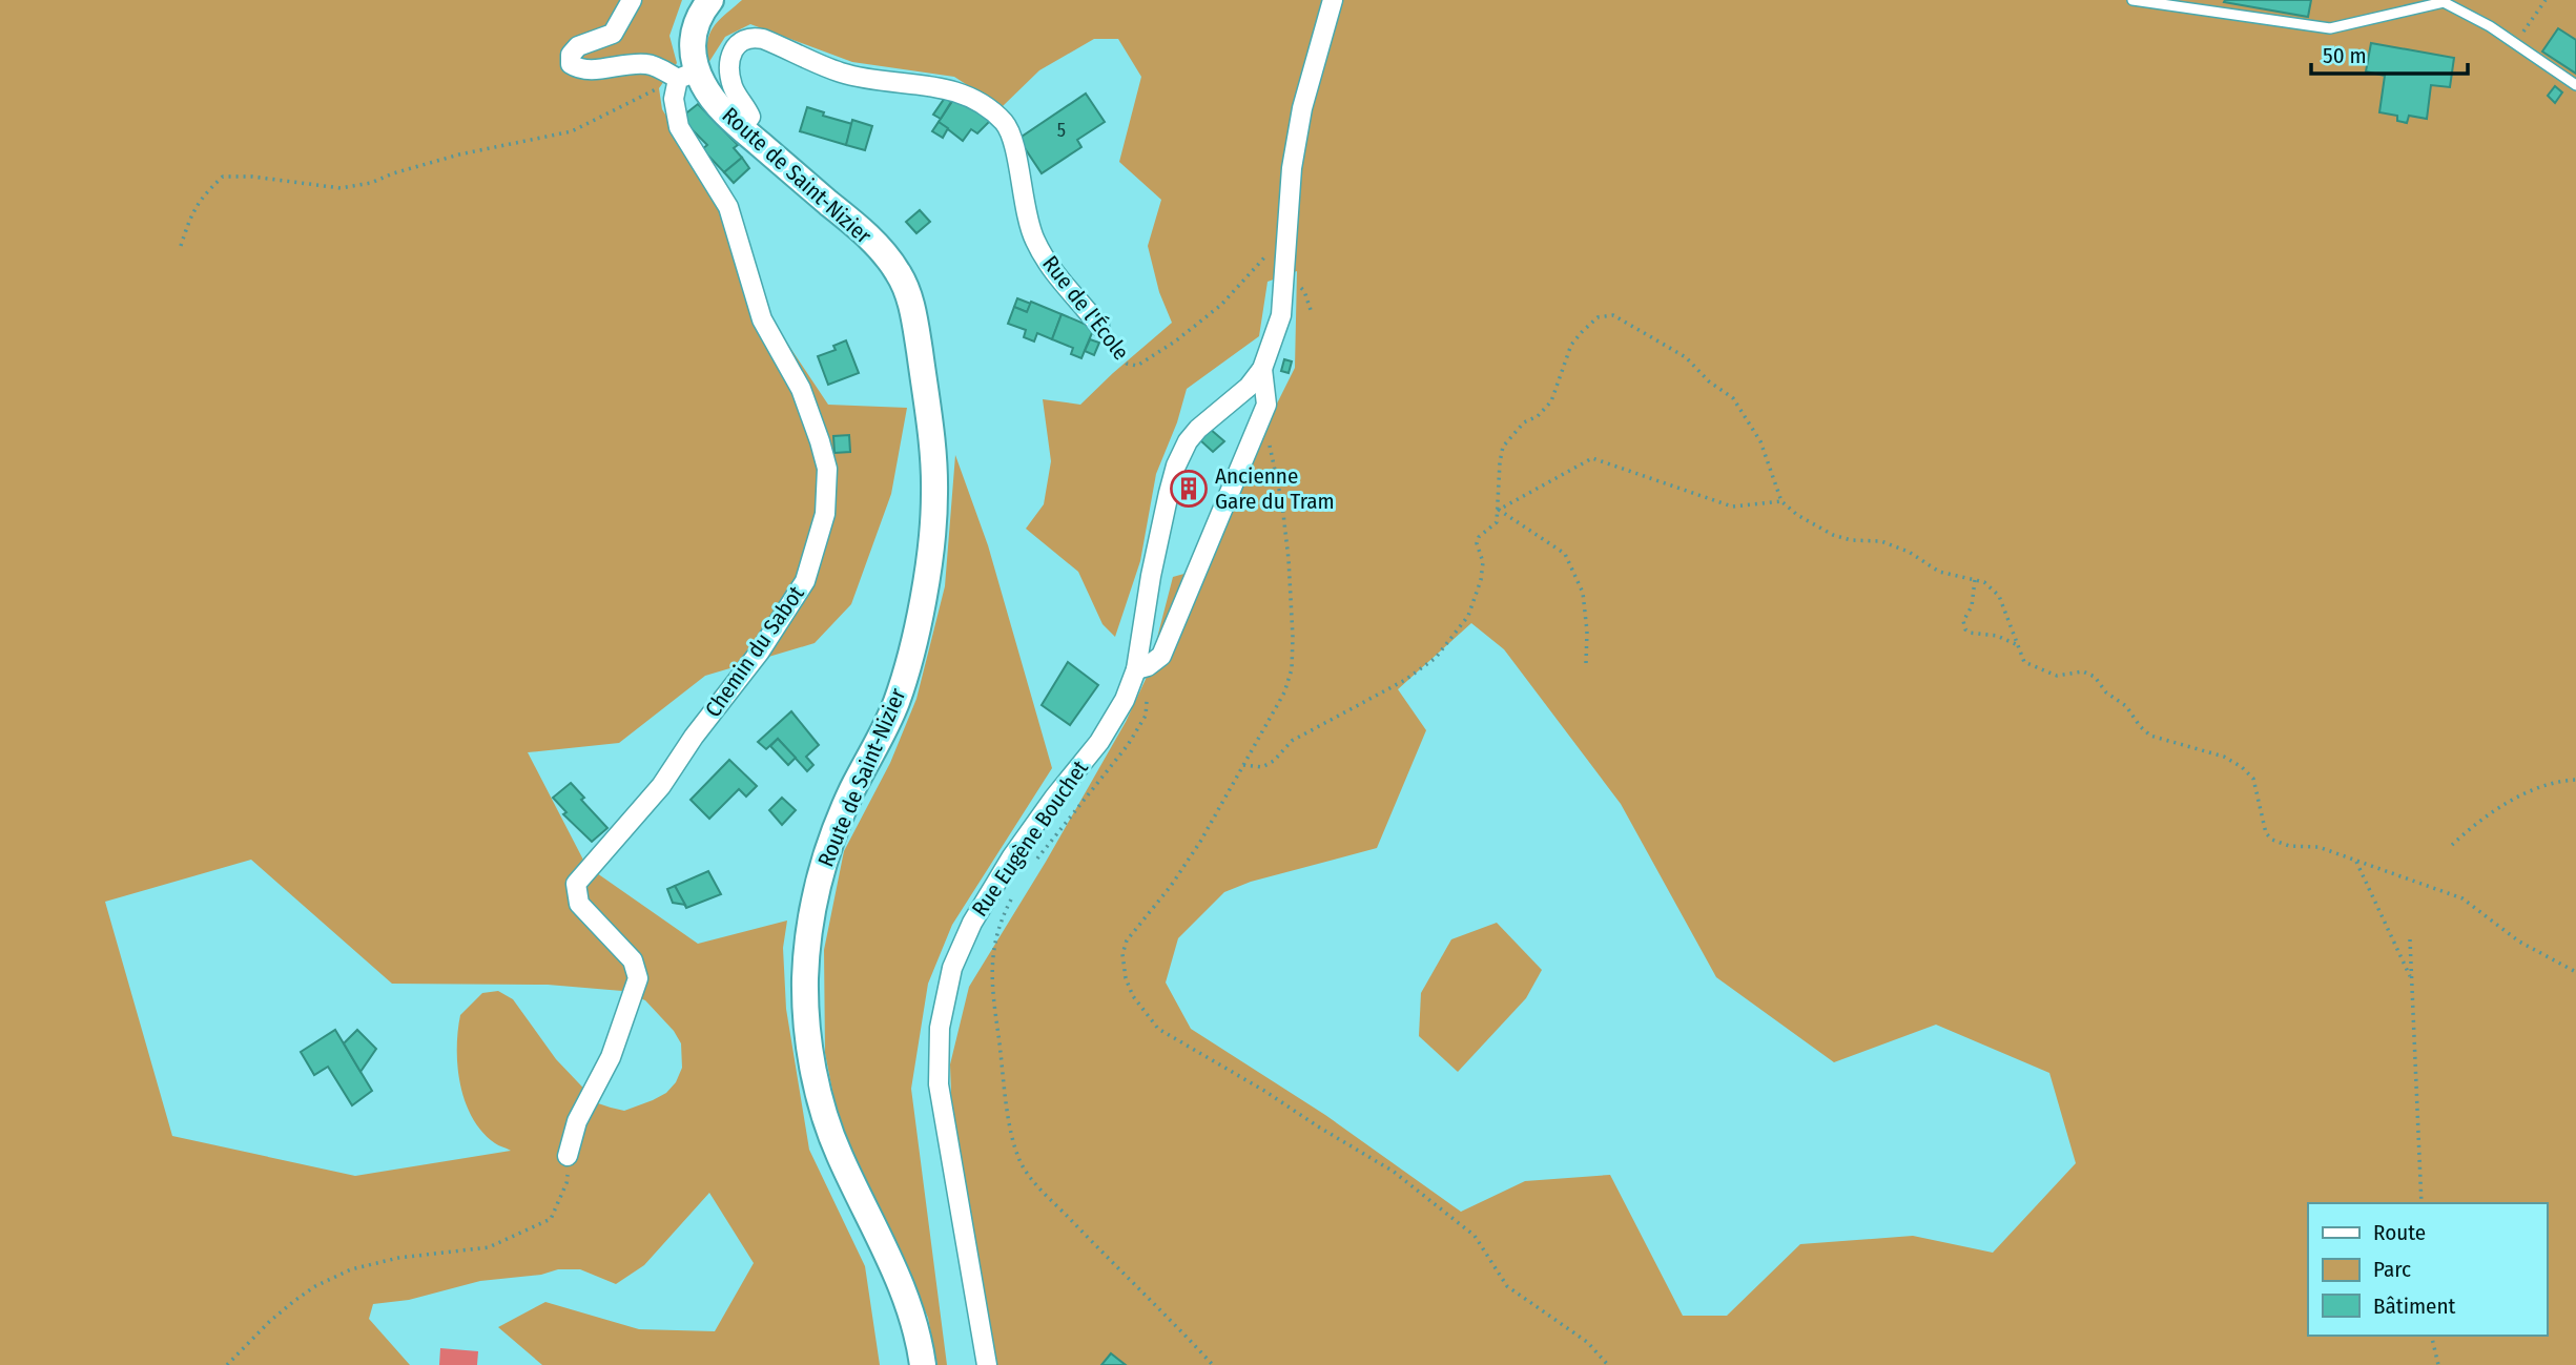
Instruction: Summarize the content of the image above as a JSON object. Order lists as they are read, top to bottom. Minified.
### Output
{"streets":{"main road":["Route de Saint-Nizier"],"street":["Rue de l'École","Chemin du Sabot","Rue Eugène Bouchet"]},"crossings":[["Route de Saint-Nizier","Rue de l'École"],["Route de Saint-Nizier","Chemin du Sabot"]],"places":{"building":["Ancienne Gare du Tram"]},"house_numbers":["5"],"legend":["Route","Parc","Bâtiment"],"scale_bar":"50 m"}
